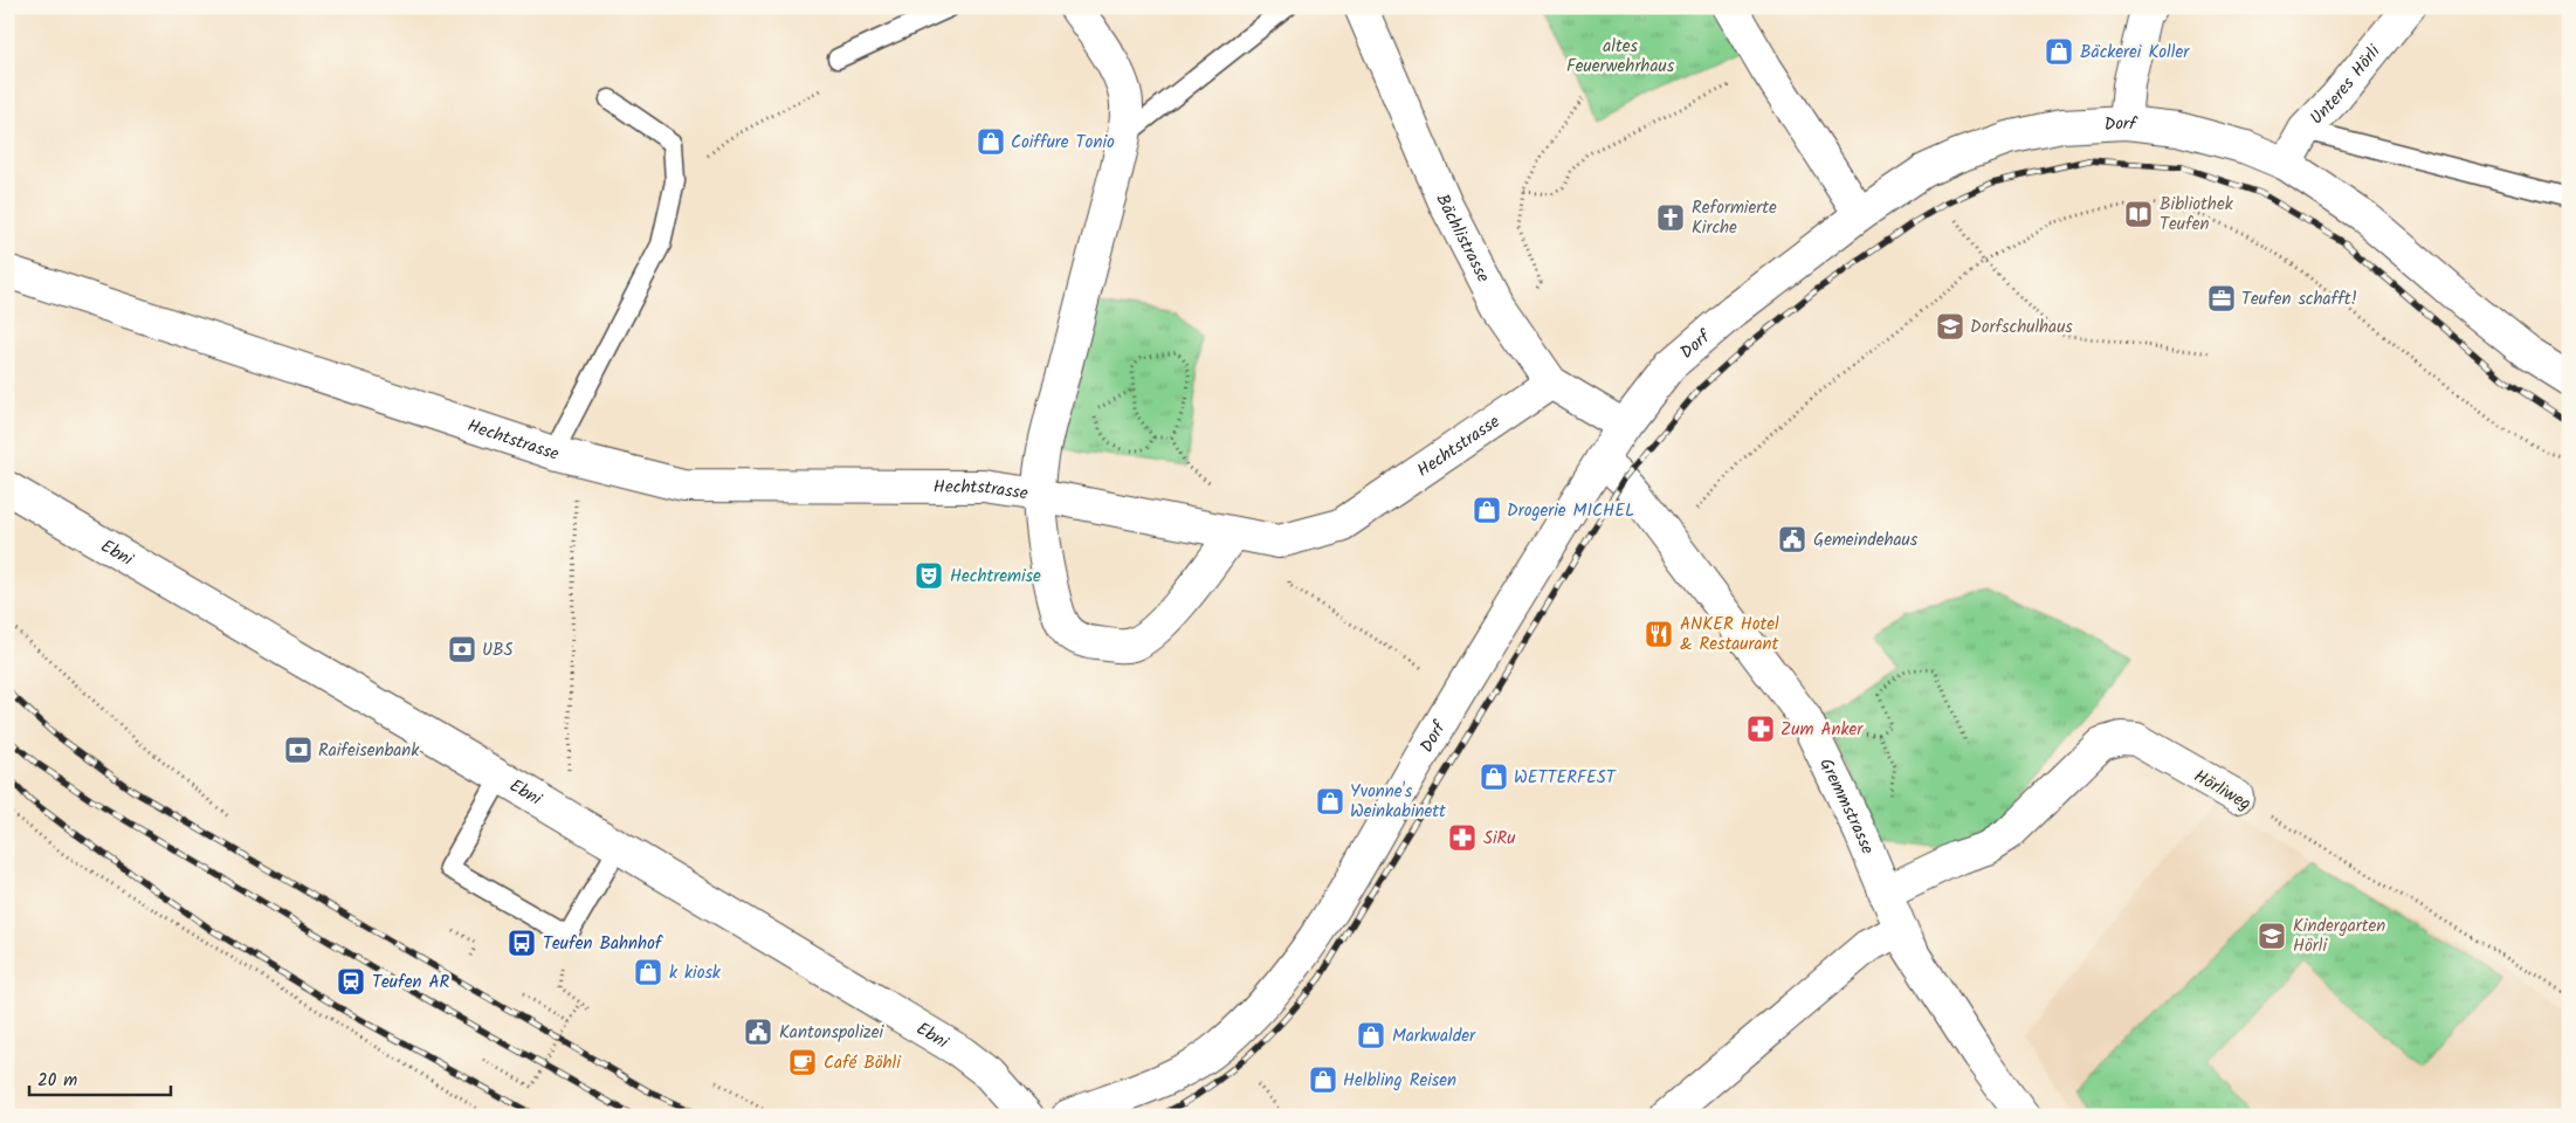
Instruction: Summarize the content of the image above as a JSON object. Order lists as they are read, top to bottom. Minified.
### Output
{"streets":{"street":["Unteres Hörli","Dorf","Bächlistrasse","Hechtstrasse","Ebni","Hörliweg","Gremmstrasse"]},"crossings":[["Unteres Hörli","Dorf"],["Dorf","Bächlistrasse"],["Dorf","Gremmstrasse"],["Bächlistrasse","Hechtstrasse"],["Hörliweg","Gremmstrasse"]],"parks":["altes Feuerwehrhaus"],"places":{"shop":["Bäckerei Koller","Coiffure Tonio","Drogerie MICHEL","WETTERFEST","Yvonne's Weinkabinett","k kiosk","Markwalder","Helbling Reisen"],"library":["Bibliothek Teufen"],"church":["Reformierte Kirche"],"office":["Teufen schafft!"],"school or university":["Dorfschulhaus","Kindergarten Hörli"],"public building":["Gemeindehaus","Kantonspolizei"],"theatre":["Hechtremise"],"restaurant":["ANKER Hotel & Restaurant"],"bank":["UBS","Raifeisenbank"],"pharmacy":["Zum Anker","SiRu"],"bus stop":["Teufen Bahnhof"],"station":["Teufen AR"],"cafe":["Café Böhli"]},"scale_bar":"20 m"}
